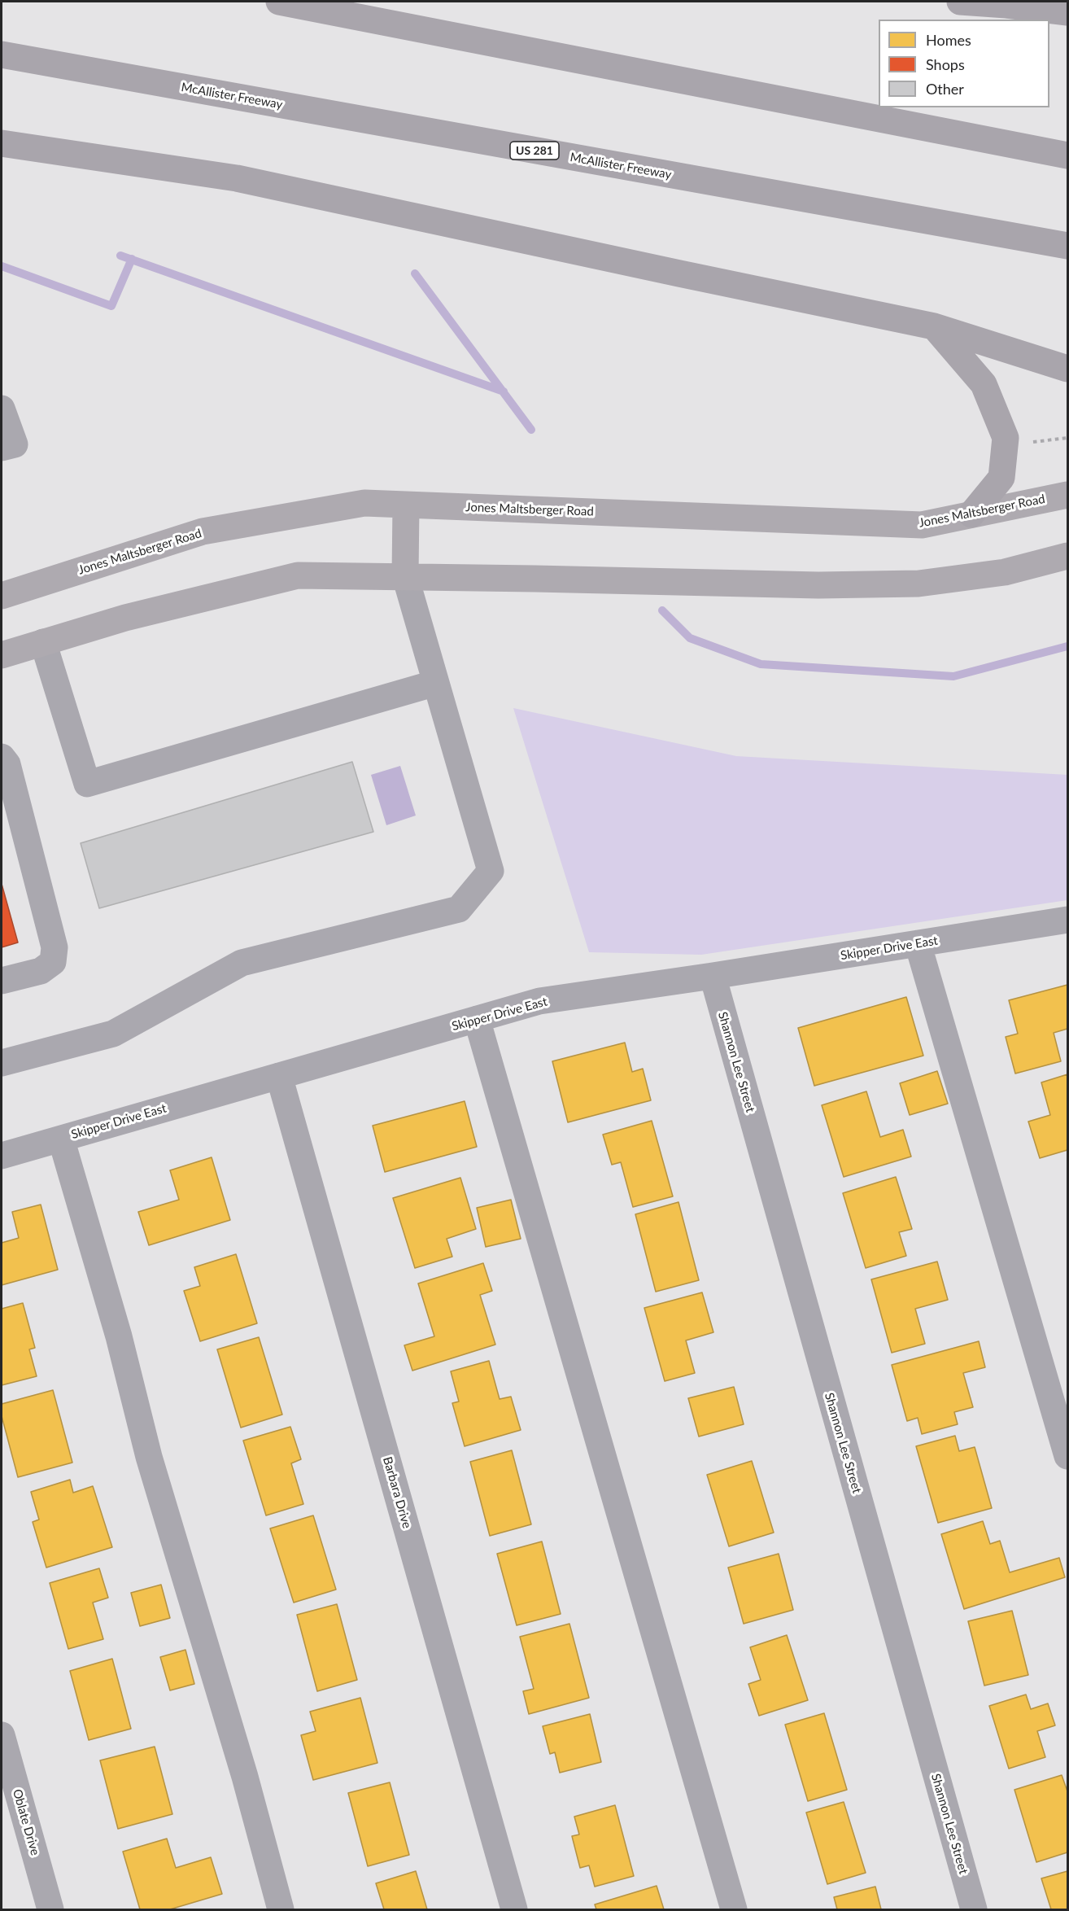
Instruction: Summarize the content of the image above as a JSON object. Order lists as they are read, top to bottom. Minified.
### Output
{"streets":{"highway":["McAllister Freeway","US 281"],"main road":["Jones Maltsberger Road"],"street":["Skipper Drive East","Shannon Lee Street","Barbara Drive","Oblate Drive"]},"crossings":[["Skipper Drive East","Shannon Lee Street"],["Skipper Drive East","Barbara Drive"]],"legend":["Homes","Shops","Other"]}
